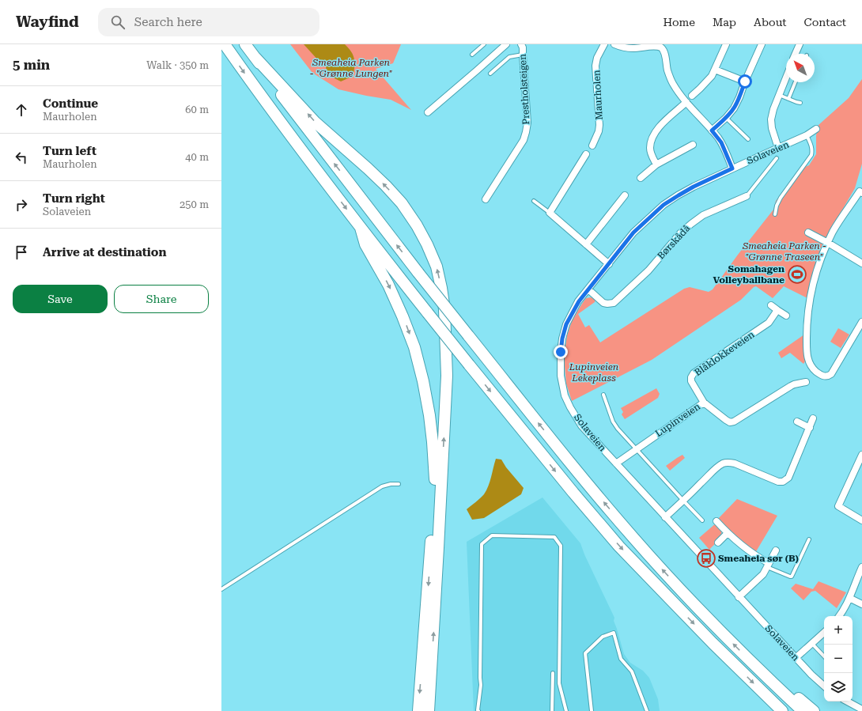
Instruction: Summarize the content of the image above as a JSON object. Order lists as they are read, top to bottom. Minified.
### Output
{"streets":{"street":["Prestholsteigen","Maurholen","Solaveien","Børskådå","Blåklokkeveien","Lupinveien"]},"crossings":[["Solaveien","Børskådå"],["Solaveien","Lupinveien"],["Blåklokkeveien","Lupinveien"]],"parks":["Smeaheia Parken - \"Grønne Lungen\"","Smeaheia Parken - \"Grønne Traseen\"","Lupinveien Lekeplass"],"places":{"sports":["Somahagen Volleyballbane"],"bus stop":["Smeaheia sør (B)"]},"north":"top left","page":{"header":"Wayfind","search":"Search here","nav":["Home","Map","About","Contact"],"heading":["5 min","Walk · 350 m"],"list":[["Continue","Maurholen","60 m"],["Turn left","Maurholen","40 m"],["Turn right","Solaveien","250 m"],"Arrive at destination"],"buttons":["Save","Share"],"map_buttons":["+","−"]}}
